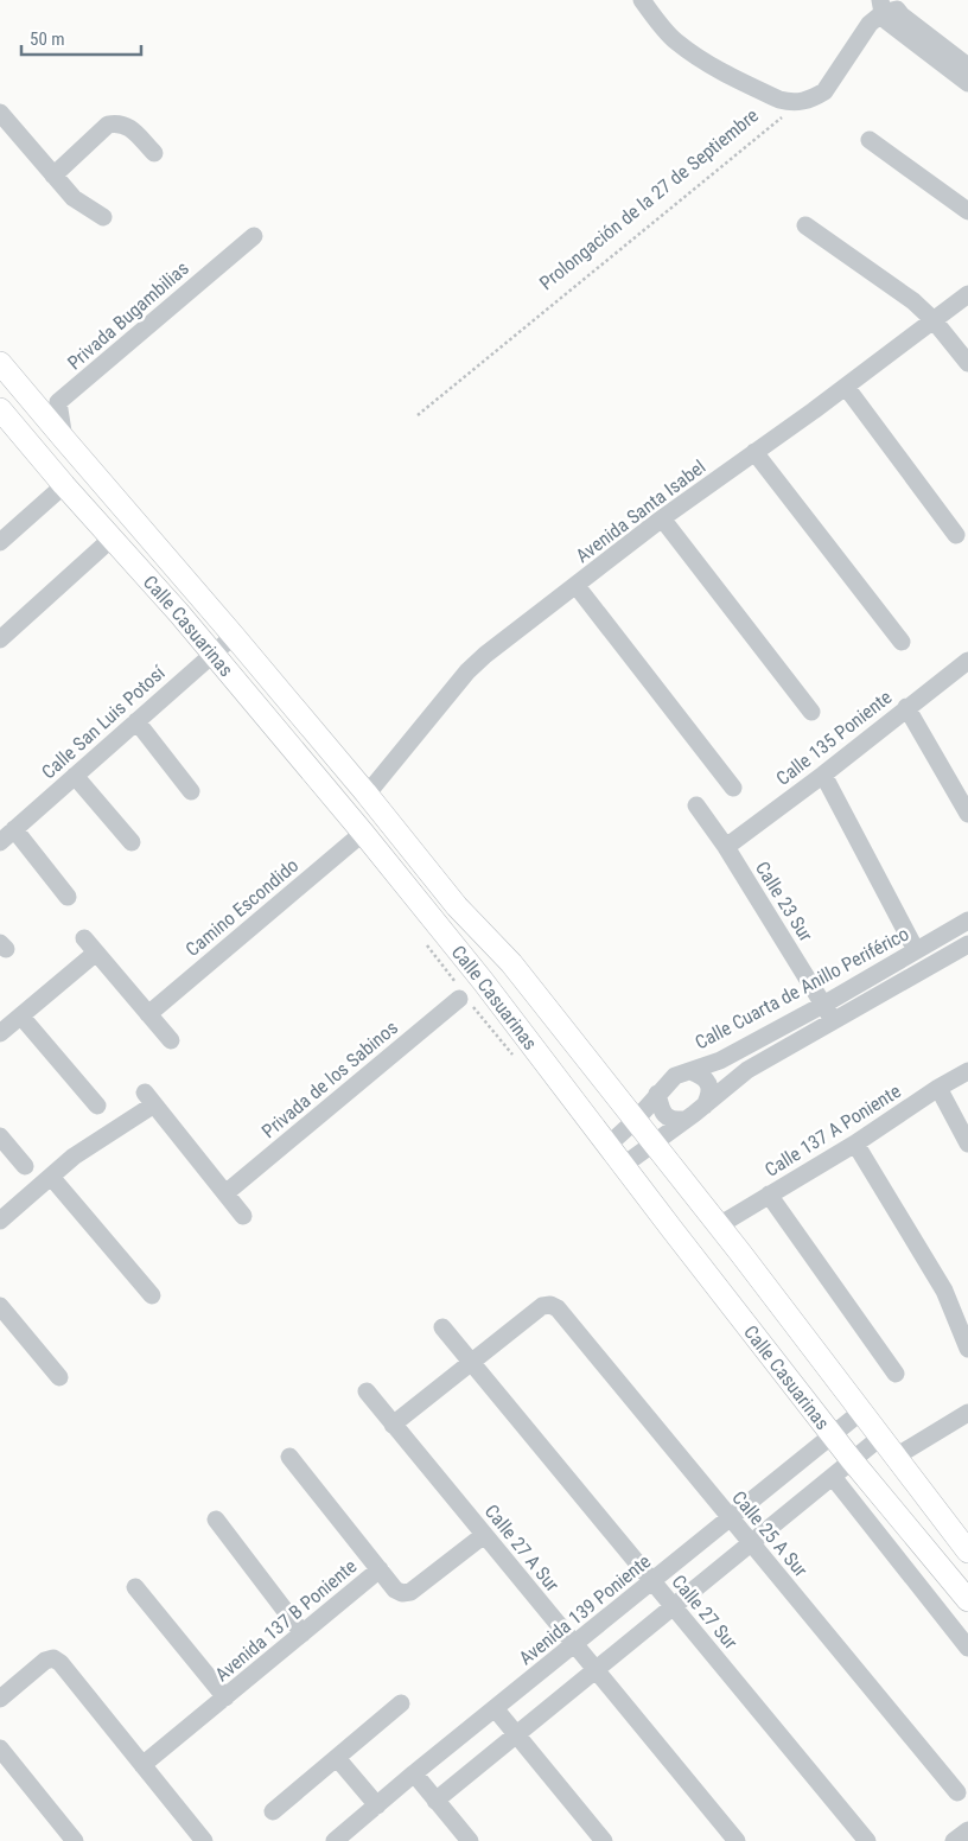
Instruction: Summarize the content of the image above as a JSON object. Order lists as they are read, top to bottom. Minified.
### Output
{"streets":{"main road":["Calle Casuarinas"],"street":["Privada Bugambilias","Avenida Santa Isabel","Calle San Luis Potosí","Calle 135 Poniente","Calle 23 Sur","Camino Escondido","Calle Cuarta de Anillo Periférico","Privada de los Sabinos","Calle 137 A Poniente","Calle 25 A Sur","Calle 27 A Sur","Avenida 139 Poniente","Calle 27 Sur","Avenida 137 B Poniente"],"path":["Prolongación de la 27 de Septiembre"]},"crossings":[["Privada Bugambilias","Calle Casuarinas"],["Avenida Santa Isabel","Calle Casuarinas"],["Calle Casuarinas","Calle San Luis Potosí"],["Calle Casuarinas","Camino Escondido"],["Calle Casuarinas","Calle Cuarta de Anillo Periférico"],["Calle Casuarinas","Calle 137 A Poniente"],["Calle Casuarinas","Avenida 139 Poniente"],["Calle 135 Poniente","Calle 23 Sur"],["Calle 23 Sur","Calle Cuarta de Anillo Periférico"],["Calle 25 A Sur","Avenida 139 Poniente"],["Calle 25 A Sur","Calle 27 Sur"],["Calle 27 A Sur","Avenida 139 Poniente"],["Calle 27 A Sur","Avenida 137 B Poniente"],["Avenida 139 Poniente","Calle 27 Sur"]],"scale_bar":"50 m"}
